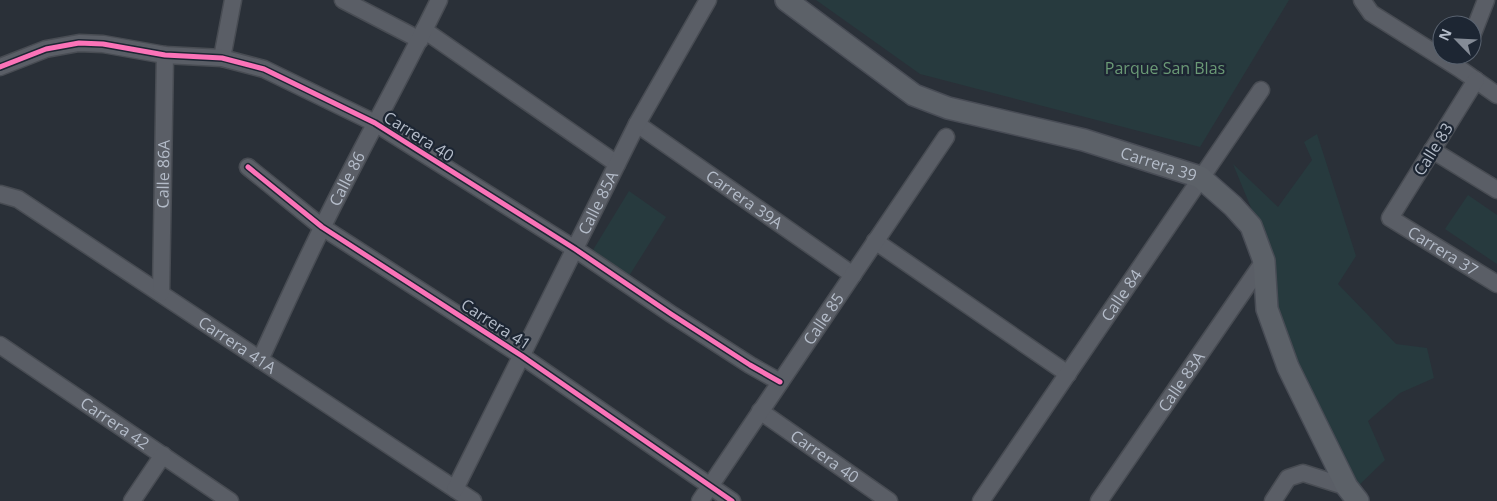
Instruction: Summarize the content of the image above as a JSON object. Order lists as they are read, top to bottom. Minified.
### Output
{"streets":{"main road":["Carrera 39"],"street":["Carrera 40","Calle 83","Calle 86A","Calle 86","Carrera 39A","Calle 85A","Carrera 37","Calle 84","Calle 85","Carrera 41","Carrera 41A","Calle 83A","Carrera 42"]},"crossings":[["Carrera 40","Calle 86A"],["Carrera 40","Calle 86"],["Carrera 40","Calle 85A"],["Carrera 40","Calle 85"],["Calle 83","Carrera 37"],["Carrera 39","Calle 84"],["Carrera 39","Calle 83A"],["Calle 86A","Carrera 41A"],["Calle 86","Carrera 41"],["Calle 86","Carrera 41A"],["Carrera 39A","Calle 85A"],["Carrera 39A","Calle 85"],["Calle 85A","Carrera 41"],["Calle 85A","Carrera 41A"],["Calle 85","Carrera 41"]],"parks":["Parque San Blas"],"north":"top left"}
